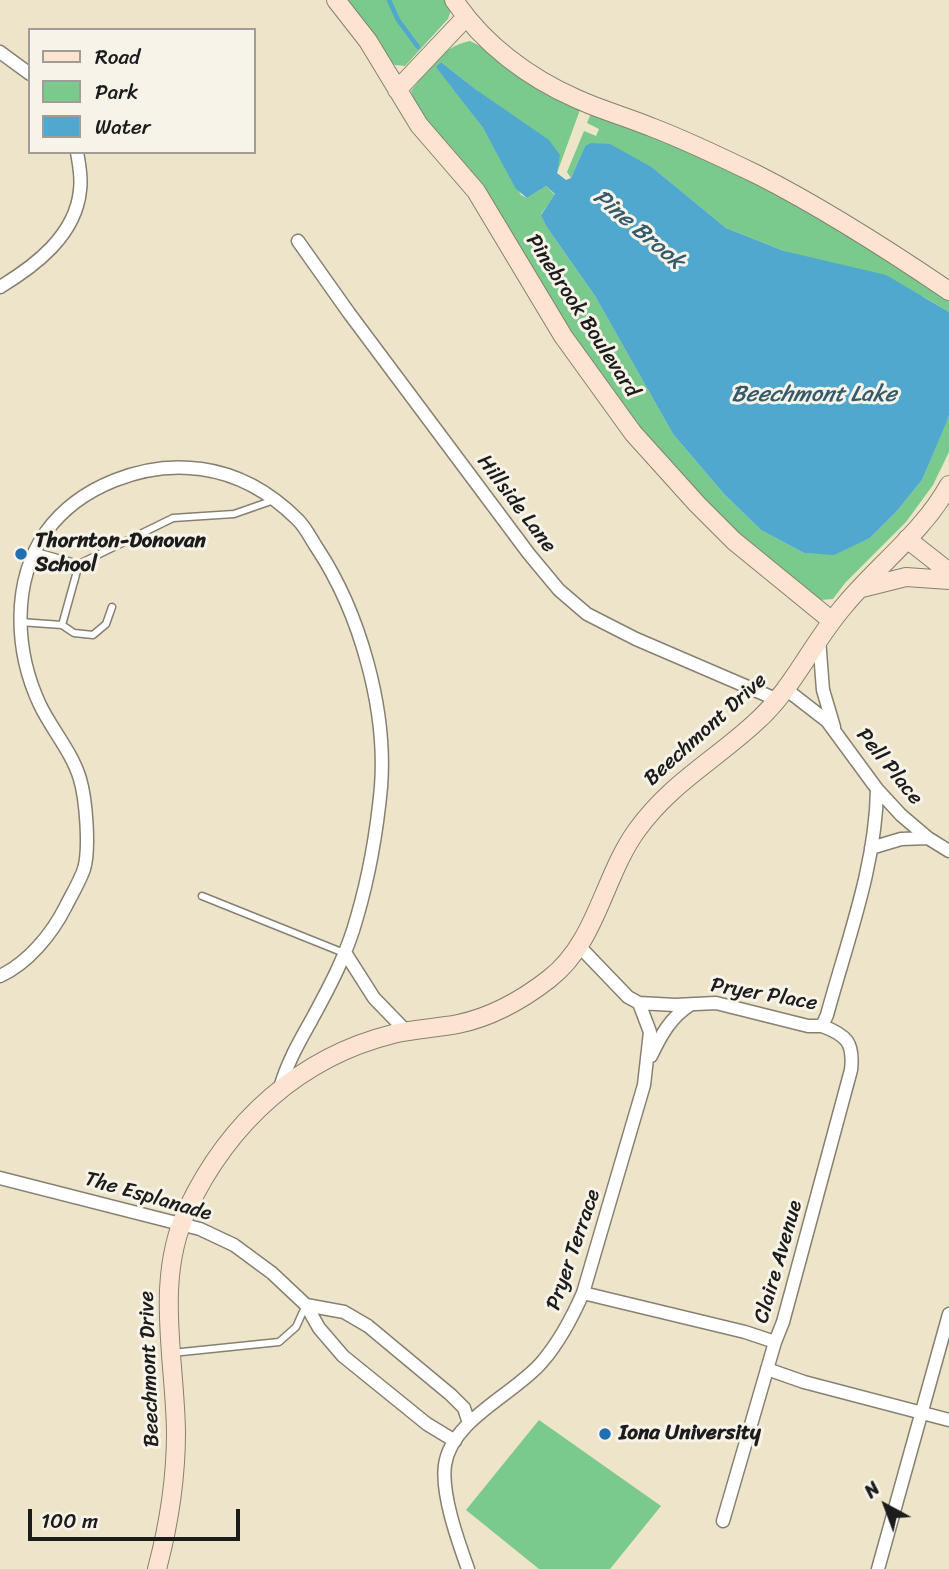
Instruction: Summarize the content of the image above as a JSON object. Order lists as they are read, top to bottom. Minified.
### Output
{"streets":{"street":["Pinebrook Boulevard","Hillside Lane","Beechmont Drive","Pell Place","Pryer Place","The Esplanade","Pryer Terrace","Claire Avenue"]},"crossings":[["Pinebrook Boulevard","Beechmont Drive"],["Hillside Lane","Beechmont Drive"],["Hillside Lane","Pell Place"],["Beechmont Drive","Pell Place"],["Beechmont Drive","The Esplanade"],["Pell Place","Pryer Place"],["Pryer Place","Pryer Terrace"],["Pryer Place","Claire Avenue"],["The Esplanade","Pryer Terrace"]],"water":["Pine Brook","Beechmont Lake"],"places":["Thornton-Donovan School","Iona University"],"legend":["Road","Park","Water"],"scale_bar":"100 m","north":"top left"}
